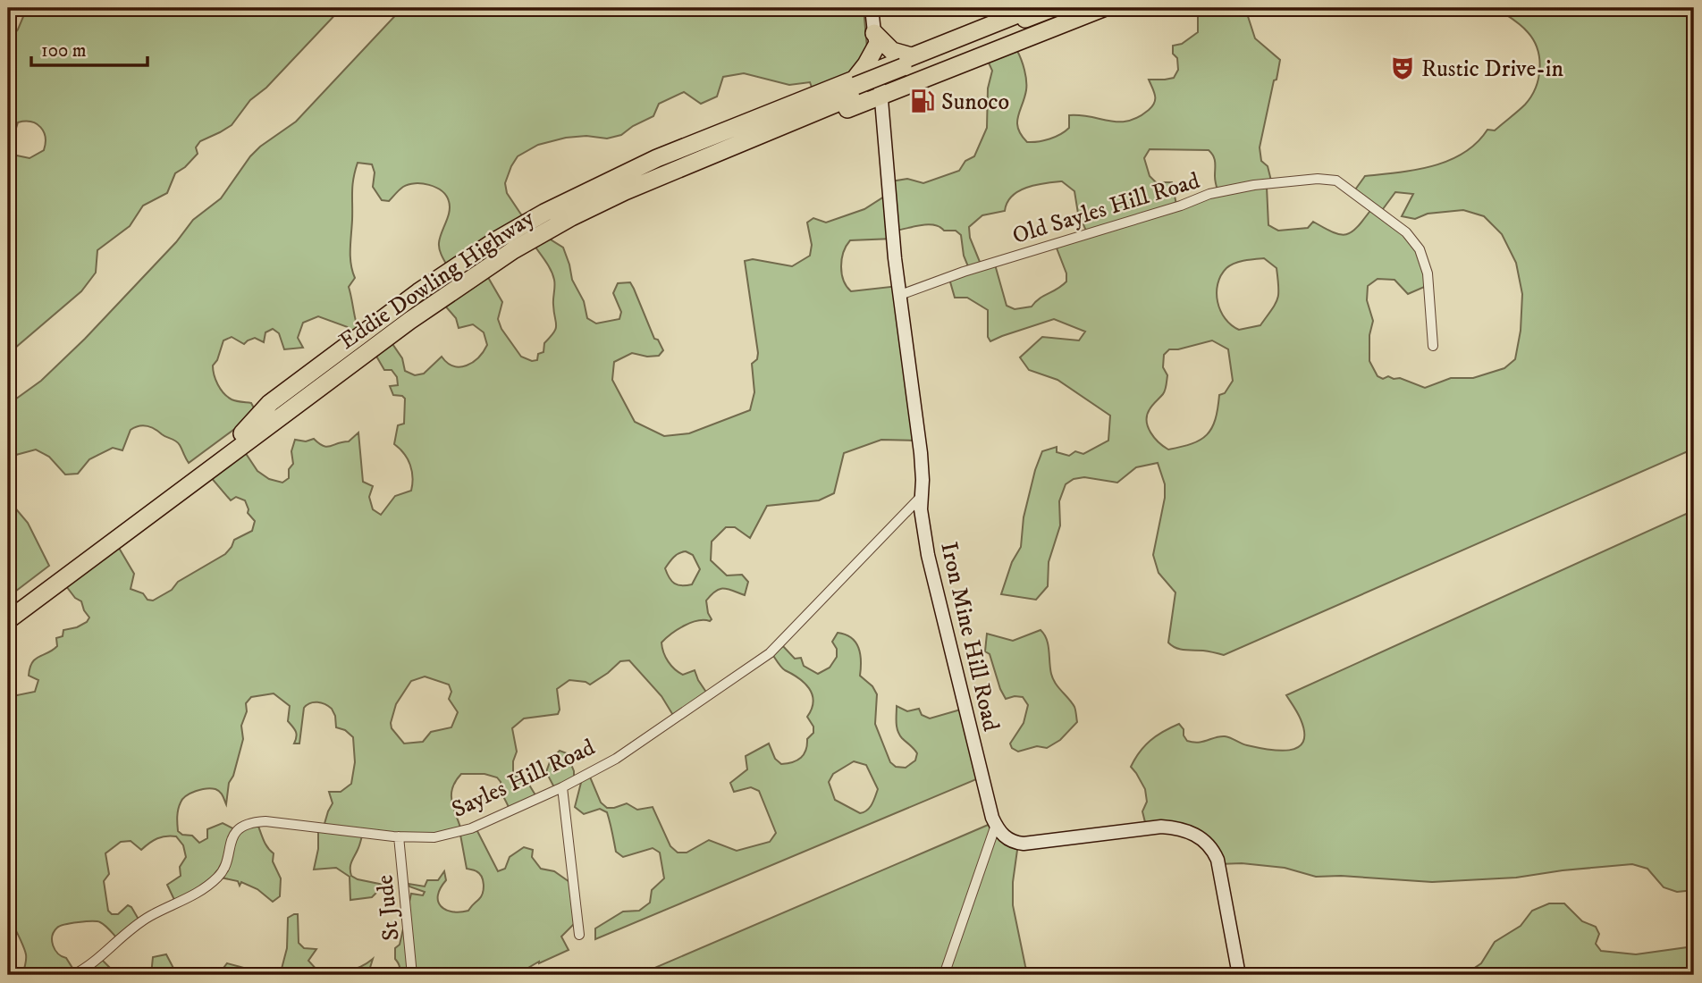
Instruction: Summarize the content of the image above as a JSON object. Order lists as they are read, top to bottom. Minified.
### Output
{"streets":{"highway":["Eddie Dowling Highway"],"street":["Old Sayles Hill Road","Iron Mine Hill Road","Sayles Hill Road","St Jude"]},"crossings":[["Old Sayles Hill Road","Iron Mine Hill Road"],["Iron Mine Hill Road","Sayles Hill Road"],["Sayles Hill Road","St Jude"]],"places":{"theatre":["Rustic Drive-in"],"fuel station":["Sunoco"]},"scale_bar":"100 m"}
